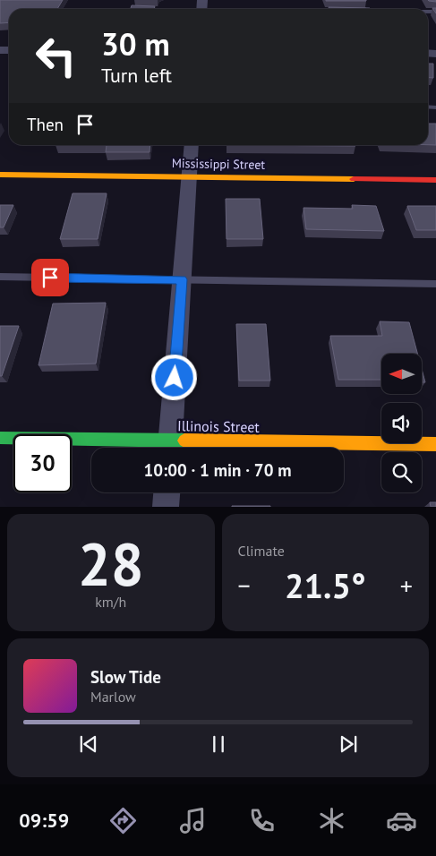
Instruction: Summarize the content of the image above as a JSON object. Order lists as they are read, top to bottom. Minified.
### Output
{"streets":{"street":["Mississippi Street","Illinois Street"]},"north":"left","page":{"turn":["30 m","Turn left"],"then":"Then","limit":"30","trip":"10:00 · 1 min · 70 m","tile":[["28","km/h"],"Climate"],"heat":["−","21.5°","+"],"song":["Slow Tide","Marlow"],"tabs":"09:59"}}
